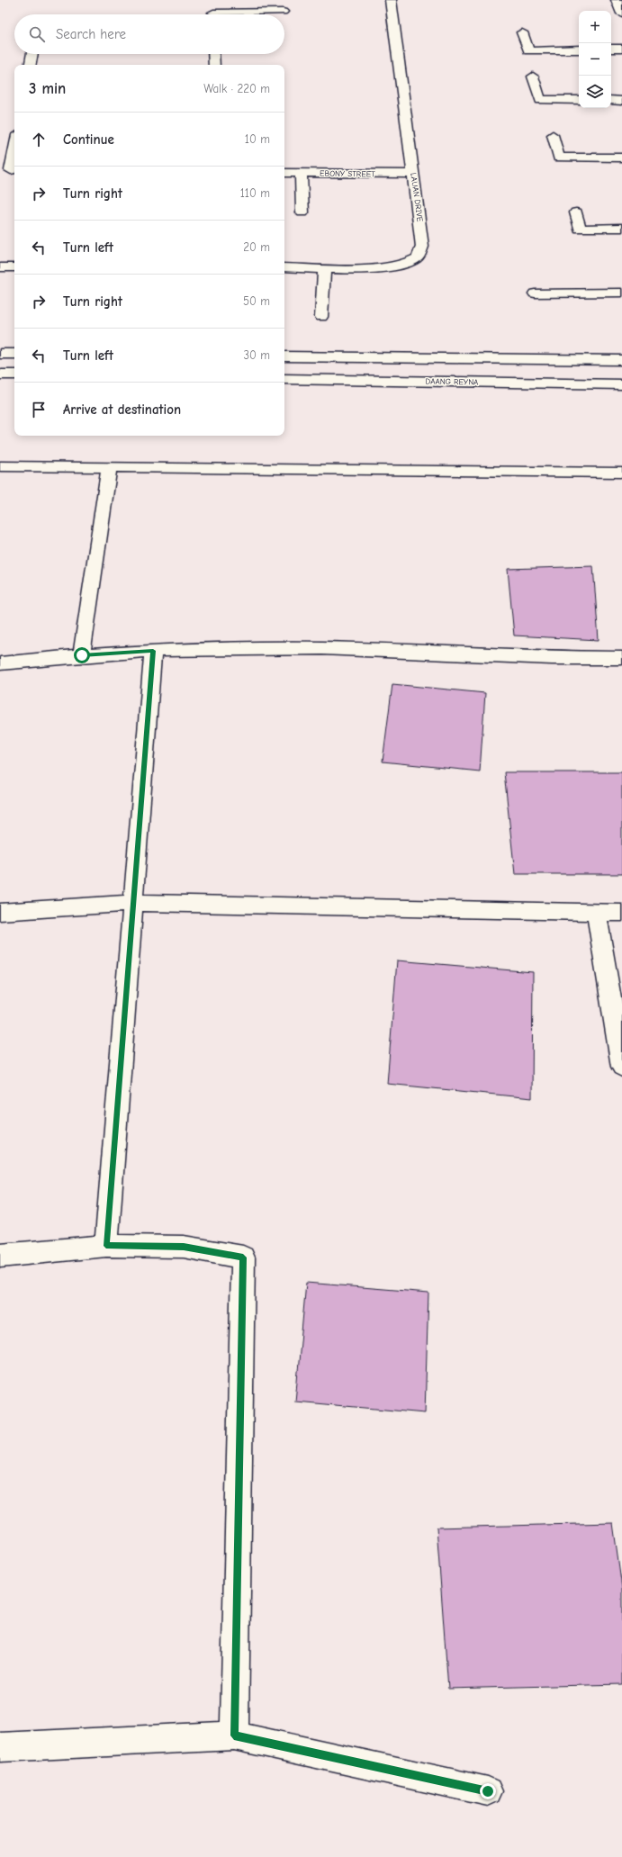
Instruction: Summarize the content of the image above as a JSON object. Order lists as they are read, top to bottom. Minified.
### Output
{"streets":{"street":["EBONY STREET","LAUAN DRIVE","DAANG REYNA"]},"crossings":[["EBONY STREET","LAUAN DRIVE"]],"page":{"map_buttons":["+","−"],"search":"Search here","heading":["3 min","Walk · 220 m"],"list":[["Continue","10 m"],["Turn right","110 m"],["Turn left","20 m"],["Turn right","50 m"],["Turn left","30 m"],"Arrive at destination"]}}
